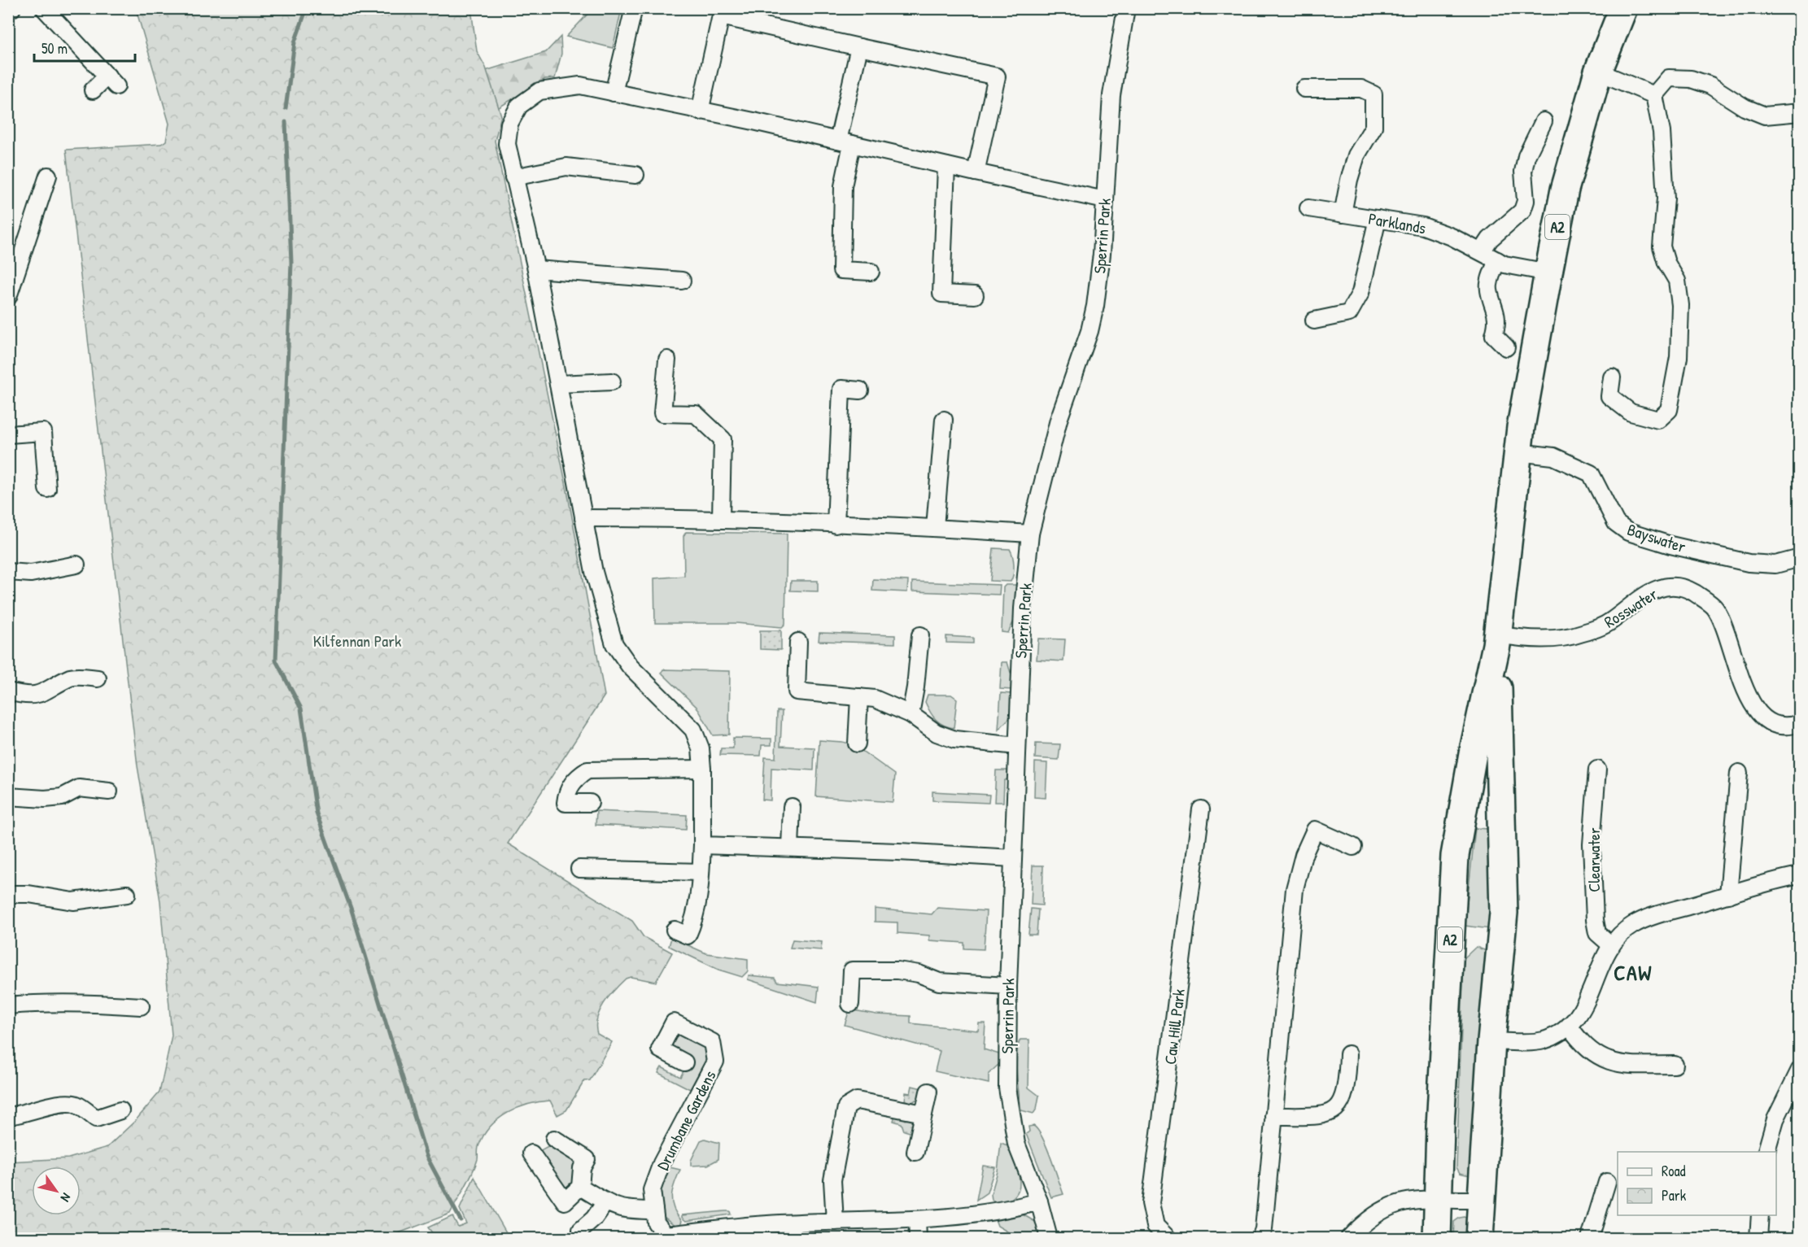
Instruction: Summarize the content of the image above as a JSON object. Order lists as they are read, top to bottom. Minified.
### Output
{"streets":{"highway":["A2"],"street":["Parklands","Sperrin Park","Bayswater","Rosswater","Clearwater","Caw Hill Park","Drumbane Gardens"]},"crossings":[["Parklands","A2"],["A2","Bayswater"],["A2","Rosswater"],["Sperrin Park","Drumbane Gardens"]],"districts":["CAW"],"parks":["Kilfennan Park"],"legend":["Road","Park"],"scale_bar":"50 m","north":"bottom right"}
